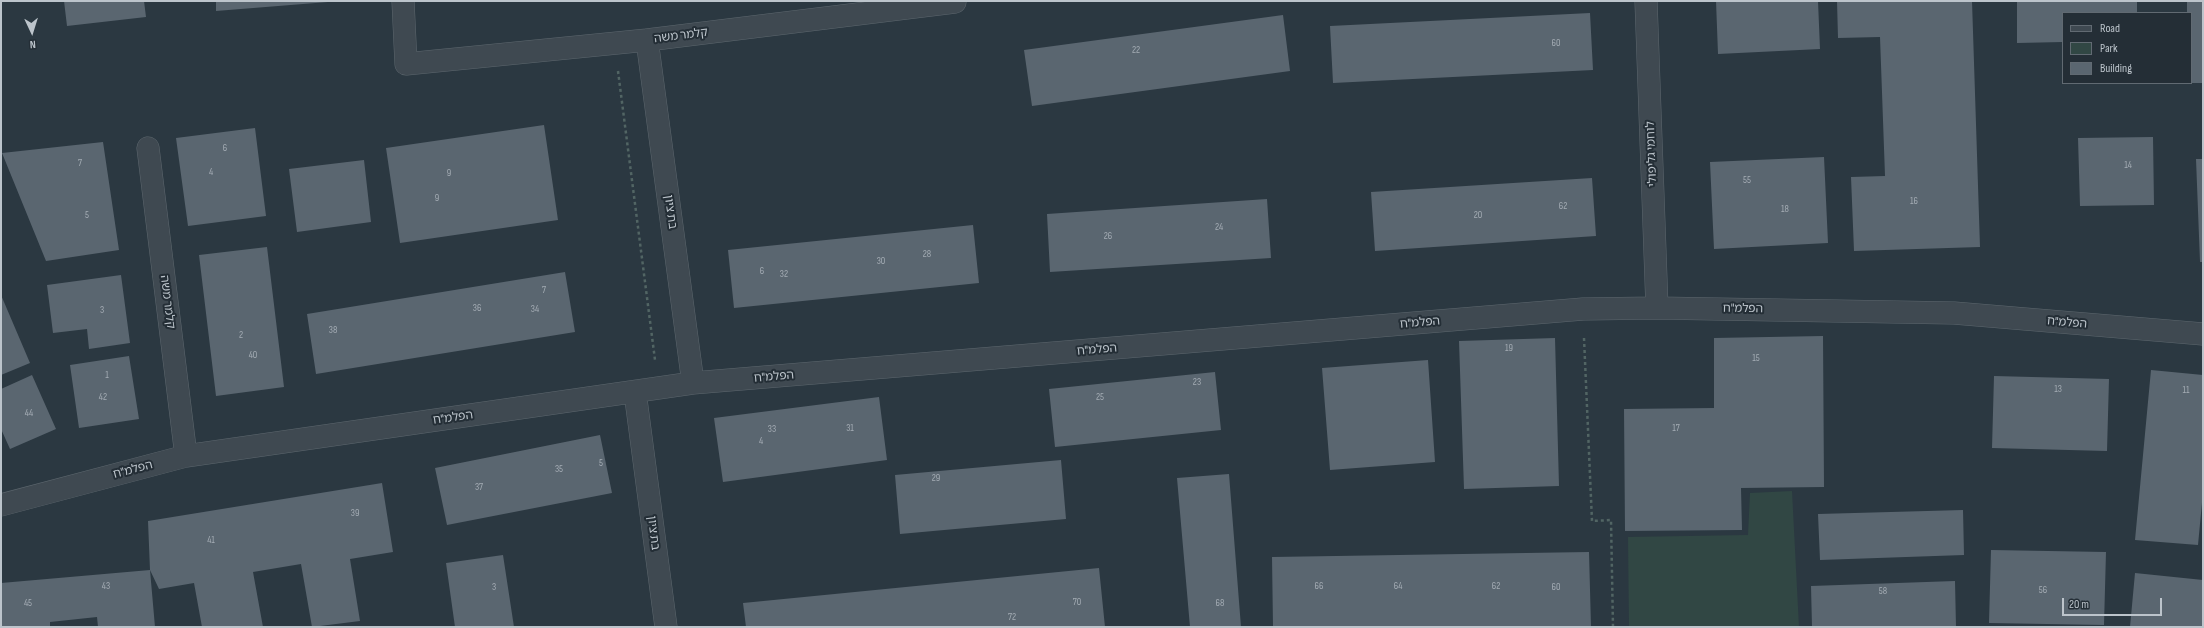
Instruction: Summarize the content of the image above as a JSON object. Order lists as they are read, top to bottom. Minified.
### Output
{"streets":{"street":["קלמר משה","לוחמי גליפולי","בת ציון","הפלמ\"ח"]},"crossings":[["קלמר משה","בת ציון"],["קלמר משה","הפלמ\"ח"],["לוחמי גליפולי","הפלמ\"ח"],["בת ציון","הפלמ\"ח"]],"house_numbers":["60","22","6","7","14","4","9","55","9","16","62","18","5","20","24","26","28","30","6","32","7","36","34","3","38","2","19","40","15","1","23","13","11","42","25","44","31","17","33","4","5","35","29","37","39","41","43","66","64","62","3","60","56","58","70","45","68","72"],"legend":["Road","Park","Building"],"scale_bar":"20 m","north":"bottom"}
